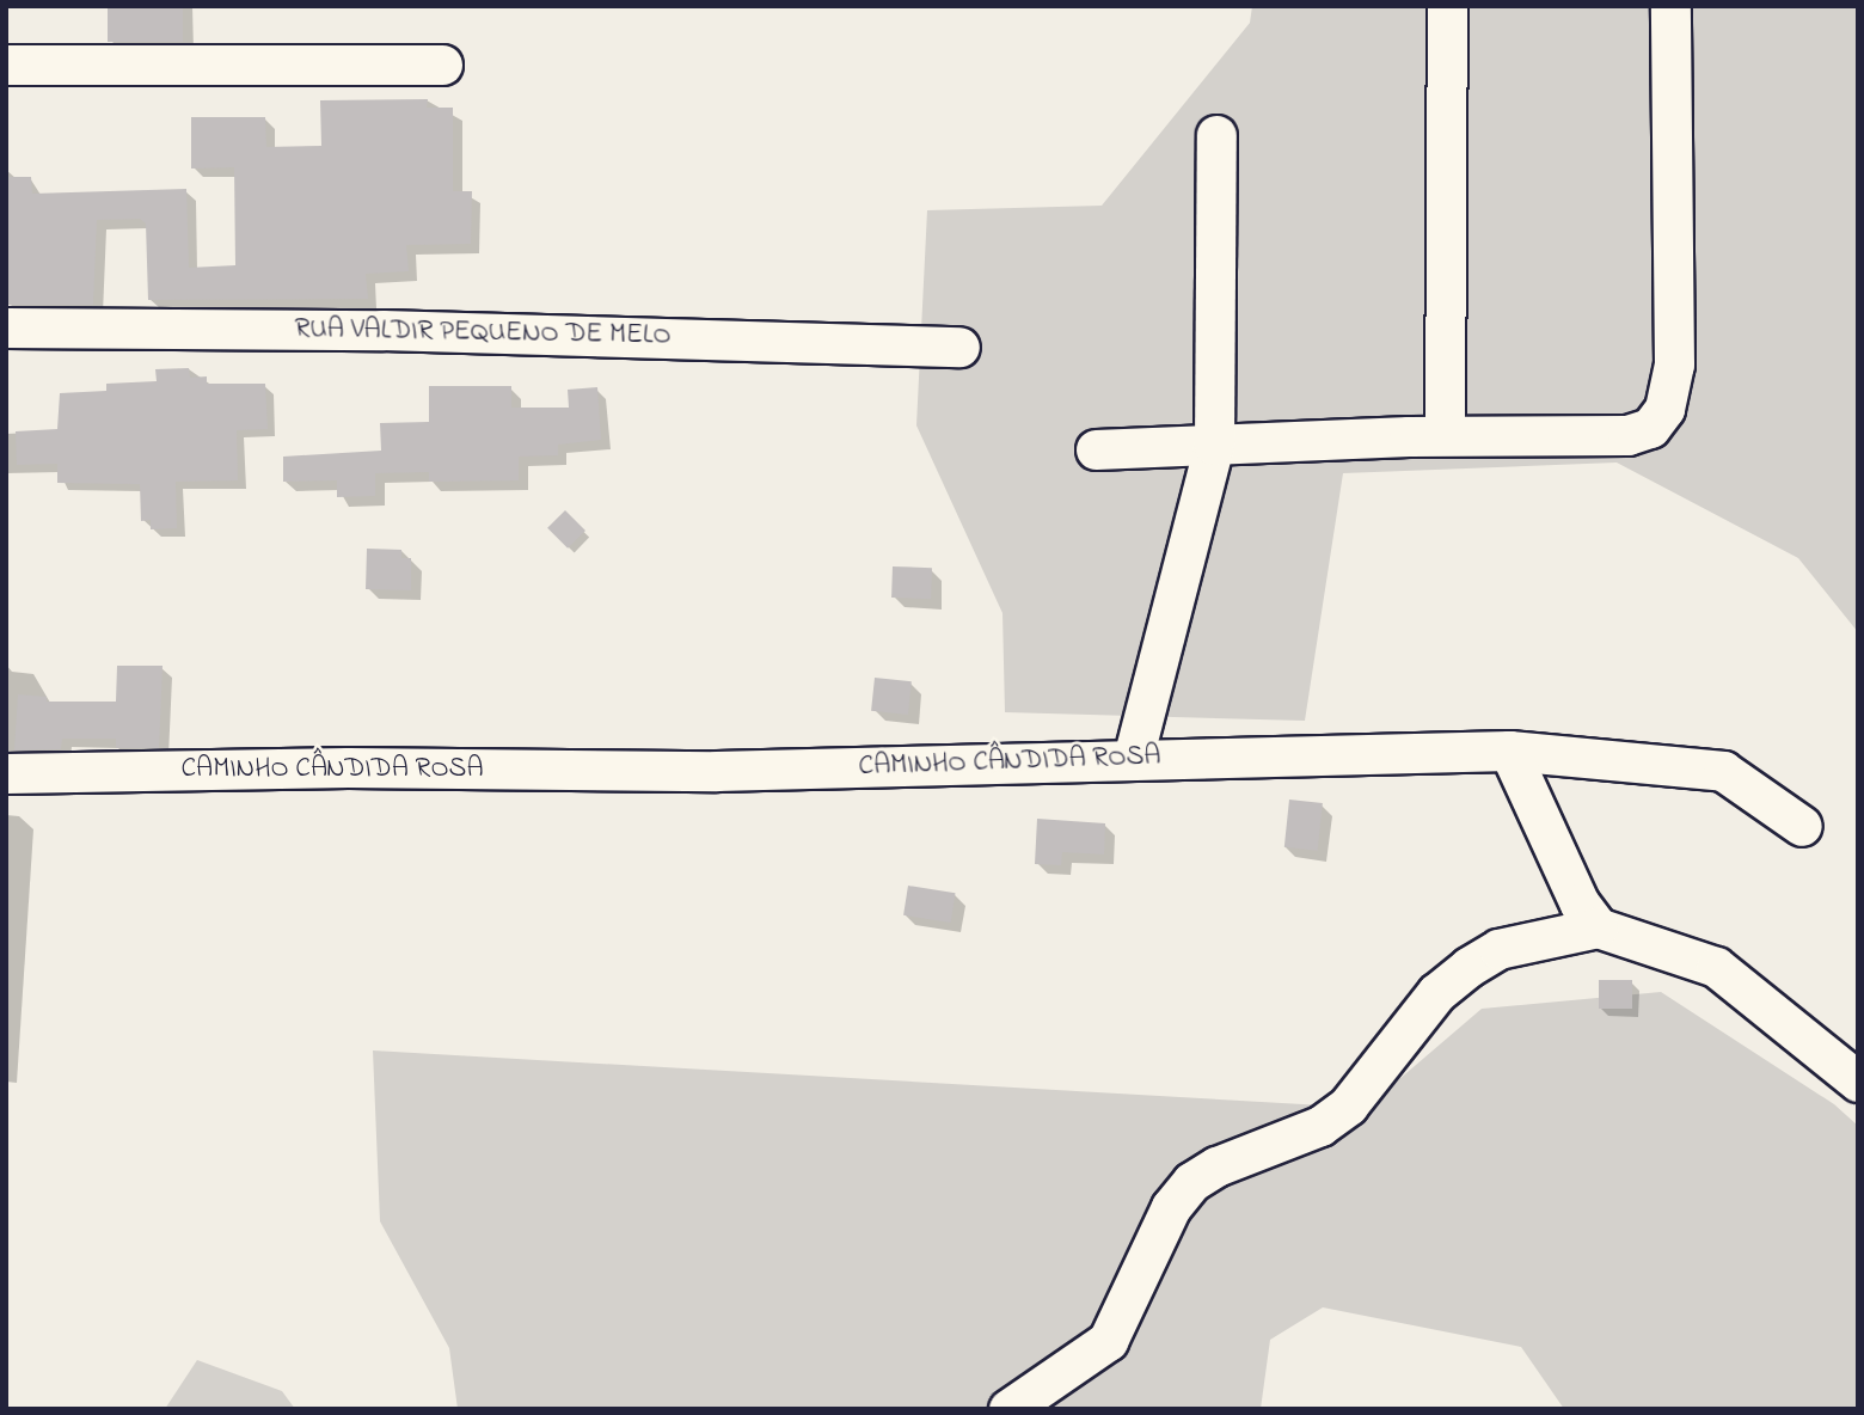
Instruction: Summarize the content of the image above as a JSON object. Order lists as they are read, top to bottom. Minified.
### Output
{"streets":{"street":["RUA VALDIR PEQUENO DE MELO","CAMINHO CÂNDIDA ROSA"]}}
